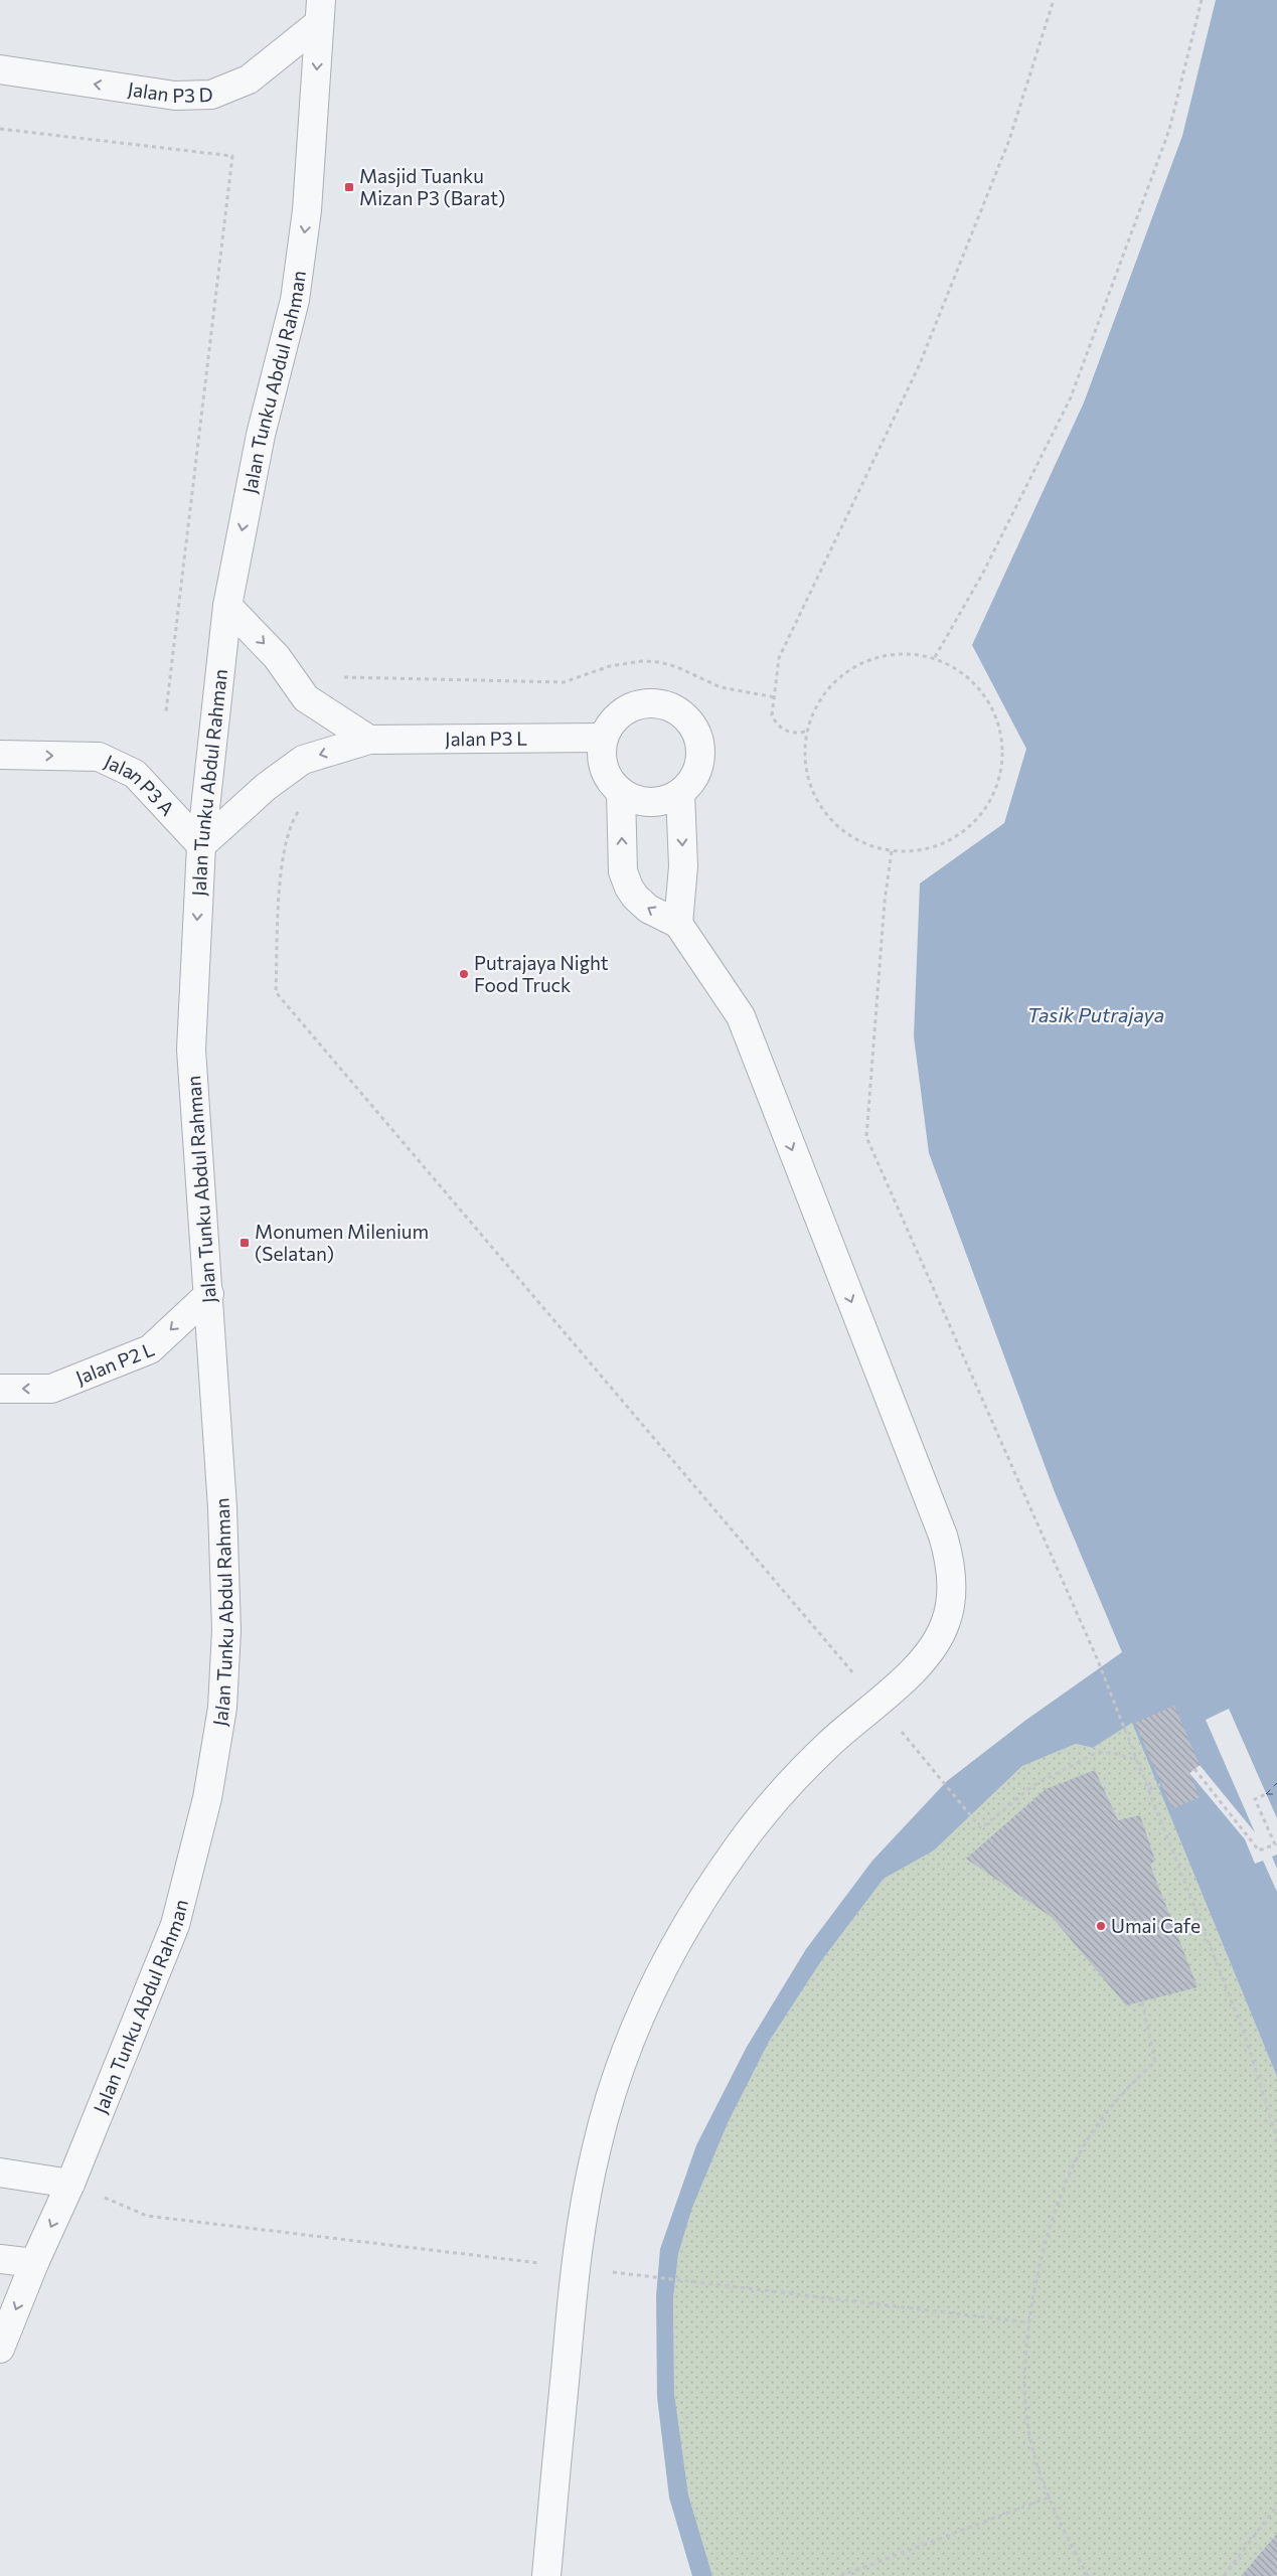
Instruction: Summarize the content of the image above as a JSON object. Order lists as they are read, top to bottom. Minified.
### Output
{"streets":{"street":["Jalan P3 D","Jalan Tunku Abdul Rahman","Jalan P3 L","Jalan P3 A","Jalan P2 L"]},"crossings":[["Jalan P3 D","Jalan Tunku Abdul Rahman"],["Jalan Tunku Abdul Rahman","Jalan P3 L"],["Jalan Tunku Abdul Rahman","Jalan P3 A"],["Jalan Tunku Abdul Rahman","Jalan P2 L"],["Jalan P3 L","Jalan P3 A"]],"one_way":["Jalan P3 D","Jalan Tunku Abdul Rahman","Jalan P3 L","Jalan P2 L"],"water":["Tasik Putrajaya"],"places":{"transit":["Masjid Tuanku Mizan P3 (Barat)","Monumen Milenium (Selatan)"],"other":["Putrajaya Night Food Truck","Umai Cafe"]}}
